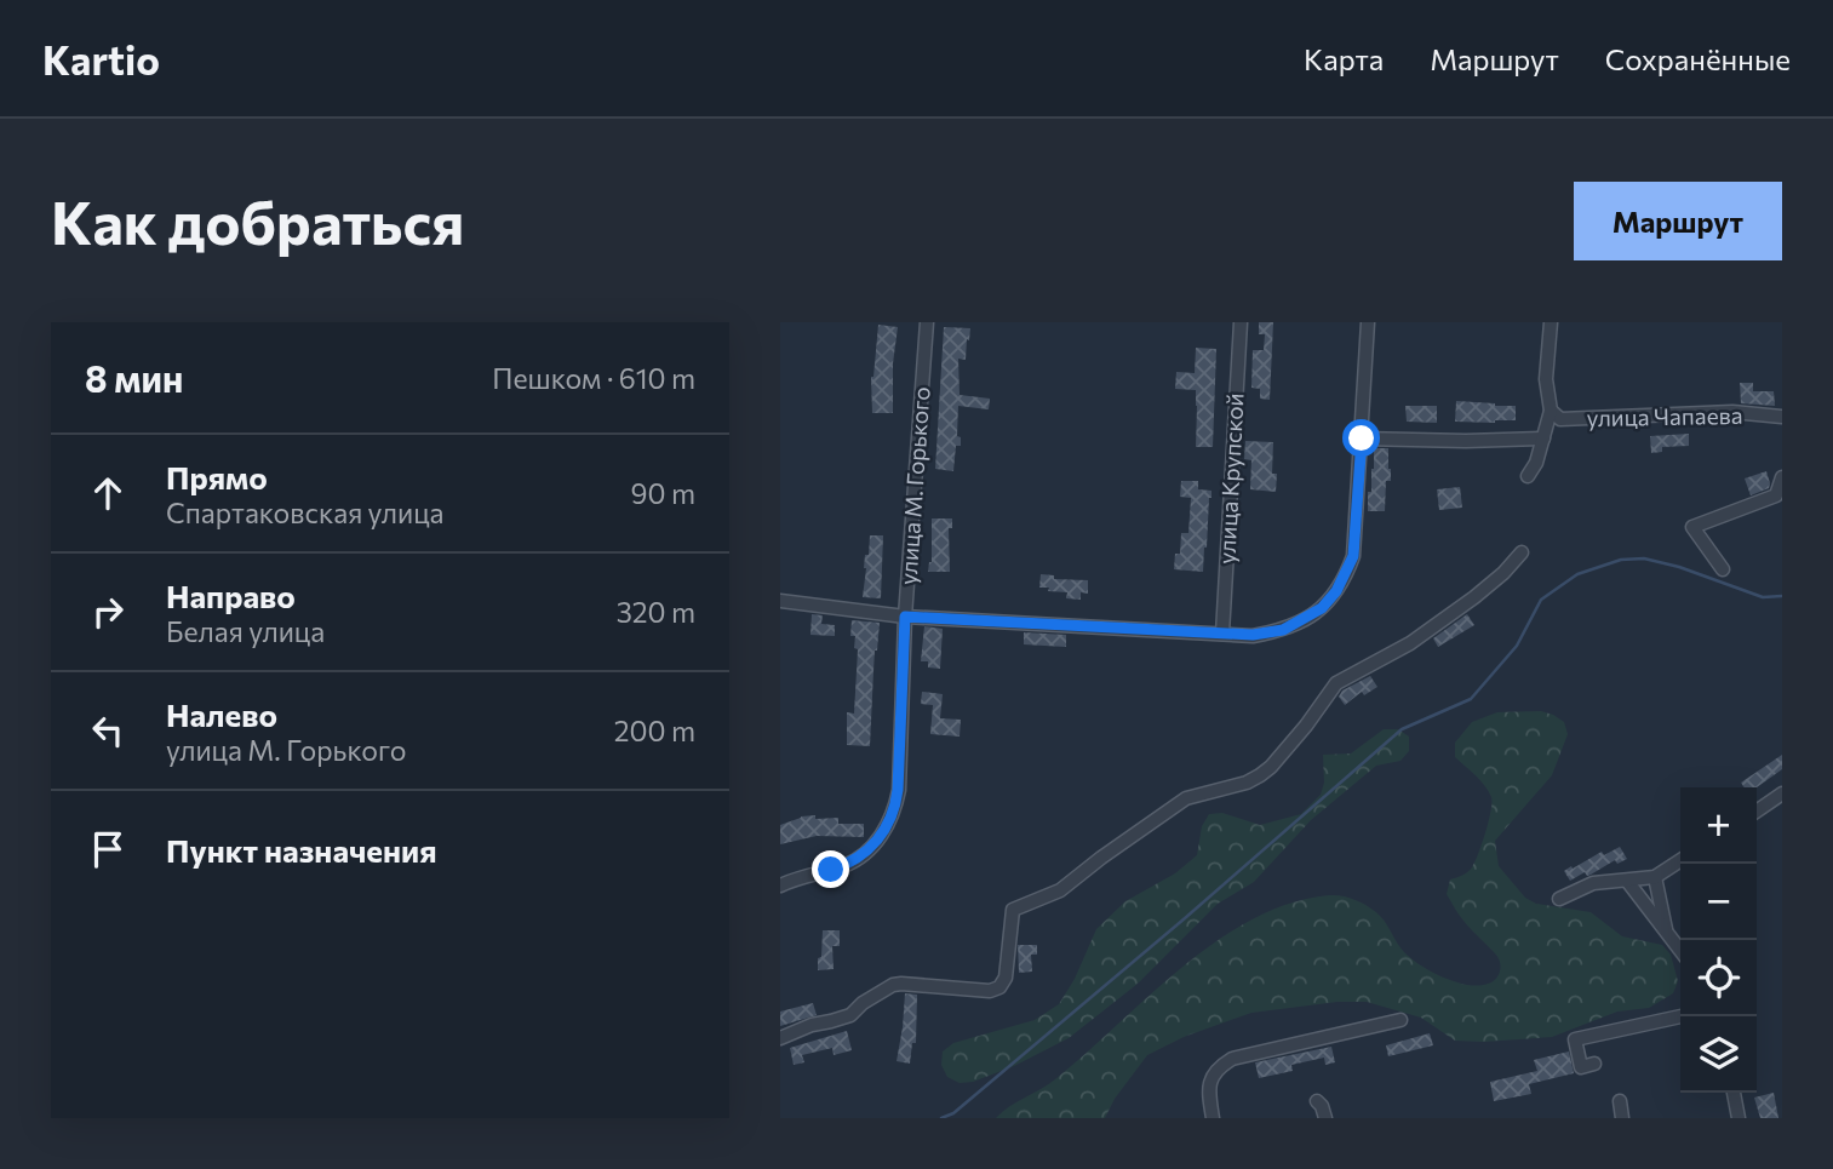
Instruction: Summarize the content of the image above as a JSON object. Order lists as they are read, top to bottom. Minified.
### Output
{"streets":{"street":["улица Чапаева","улица Крупской","улица М. Горького"]},"page":{"header":"Kartio","nav":["Карта","Маршрут","Сохранённые"],"buttons":"Маршрут","title":"Как добраться","heading":["8 мин","Пешком · 610 m"],"list":[["Прямо","Спартаковская улица","90 m"],["Направо","Белая улица","320 m"],["Налево","улица М. Горького","200 m"],"Пункт назначения"],"map_buttons":["+","−"]}}
